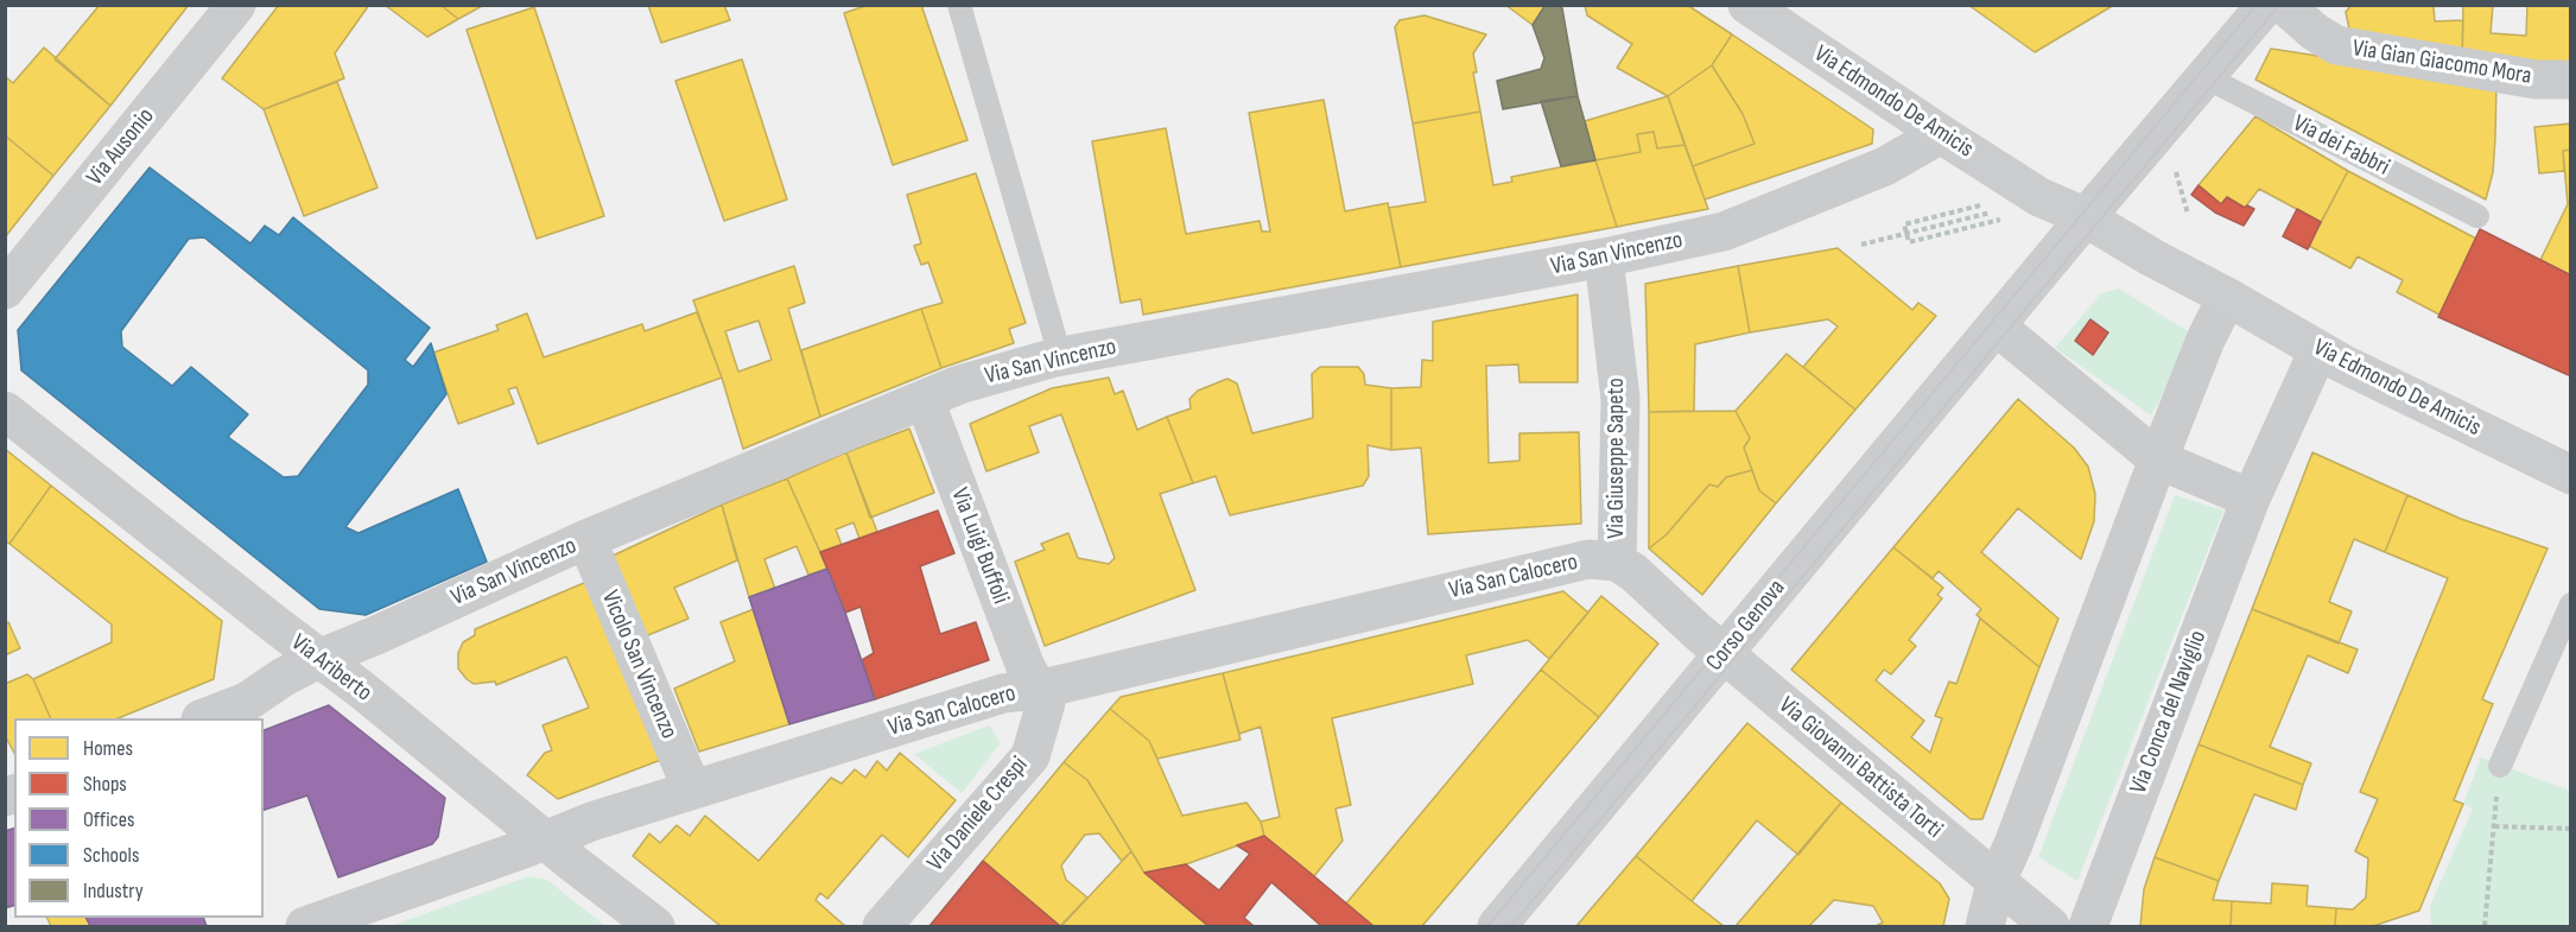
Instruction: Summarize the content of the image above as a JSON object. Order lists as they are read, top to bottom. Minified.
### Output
{"streets":{"street":["Via Gian Giacomo Mora","Via Edmondo De Amicis","Via Ausonio","Via San Vincenzo","Via Giuseppe Sapeto","Via Luigi Buffoli","Via San Calocero","Corso Genova","Vicolo San Vincenzo","Via Ariberto","Via Conca del Naviglio","Via Giovanni Battista Torti","Via Daniele Crespi"],"lane":["Via dei Fabbri"]},"crossings":[["Via Edmondo De Amicis","Via San Vincenzo"],["Via Edmondo De Amicis","Corso Genova"],["Via Edmondo De Amicis","Via Conca del Naviglio"],["Via San Vincenzo","Via Giuseppe Sapeto"],["Via San Vincenzo","Via Luigi Buffoli"],["Via San Vincenzo","Vicolo San Vincenzo"],["Via San Vincenzo","Via Ariberto"],["Via Giuseppe Sapeto","Via San Calocero"],["Via Giuseppe Sapeto","Corso Genova"],["Via Giuseppe Sapeto","Via Giovanni Battista Torti"],["Via Luigi Buffoli","Via San Calocero"],["Via Luigi Buffoli","Via Daniele Crespi"],["Via San Calocero","Vicolo San Vincenzo"],["Via San Calocero","Via Ariberto"],["Via San Calocero","Via Daniele Crespi"],["Corso Genova","Via Giovanni Battista Torti"]],"legend":["Homes","Shops","Offices","Schools","Industry"]}
